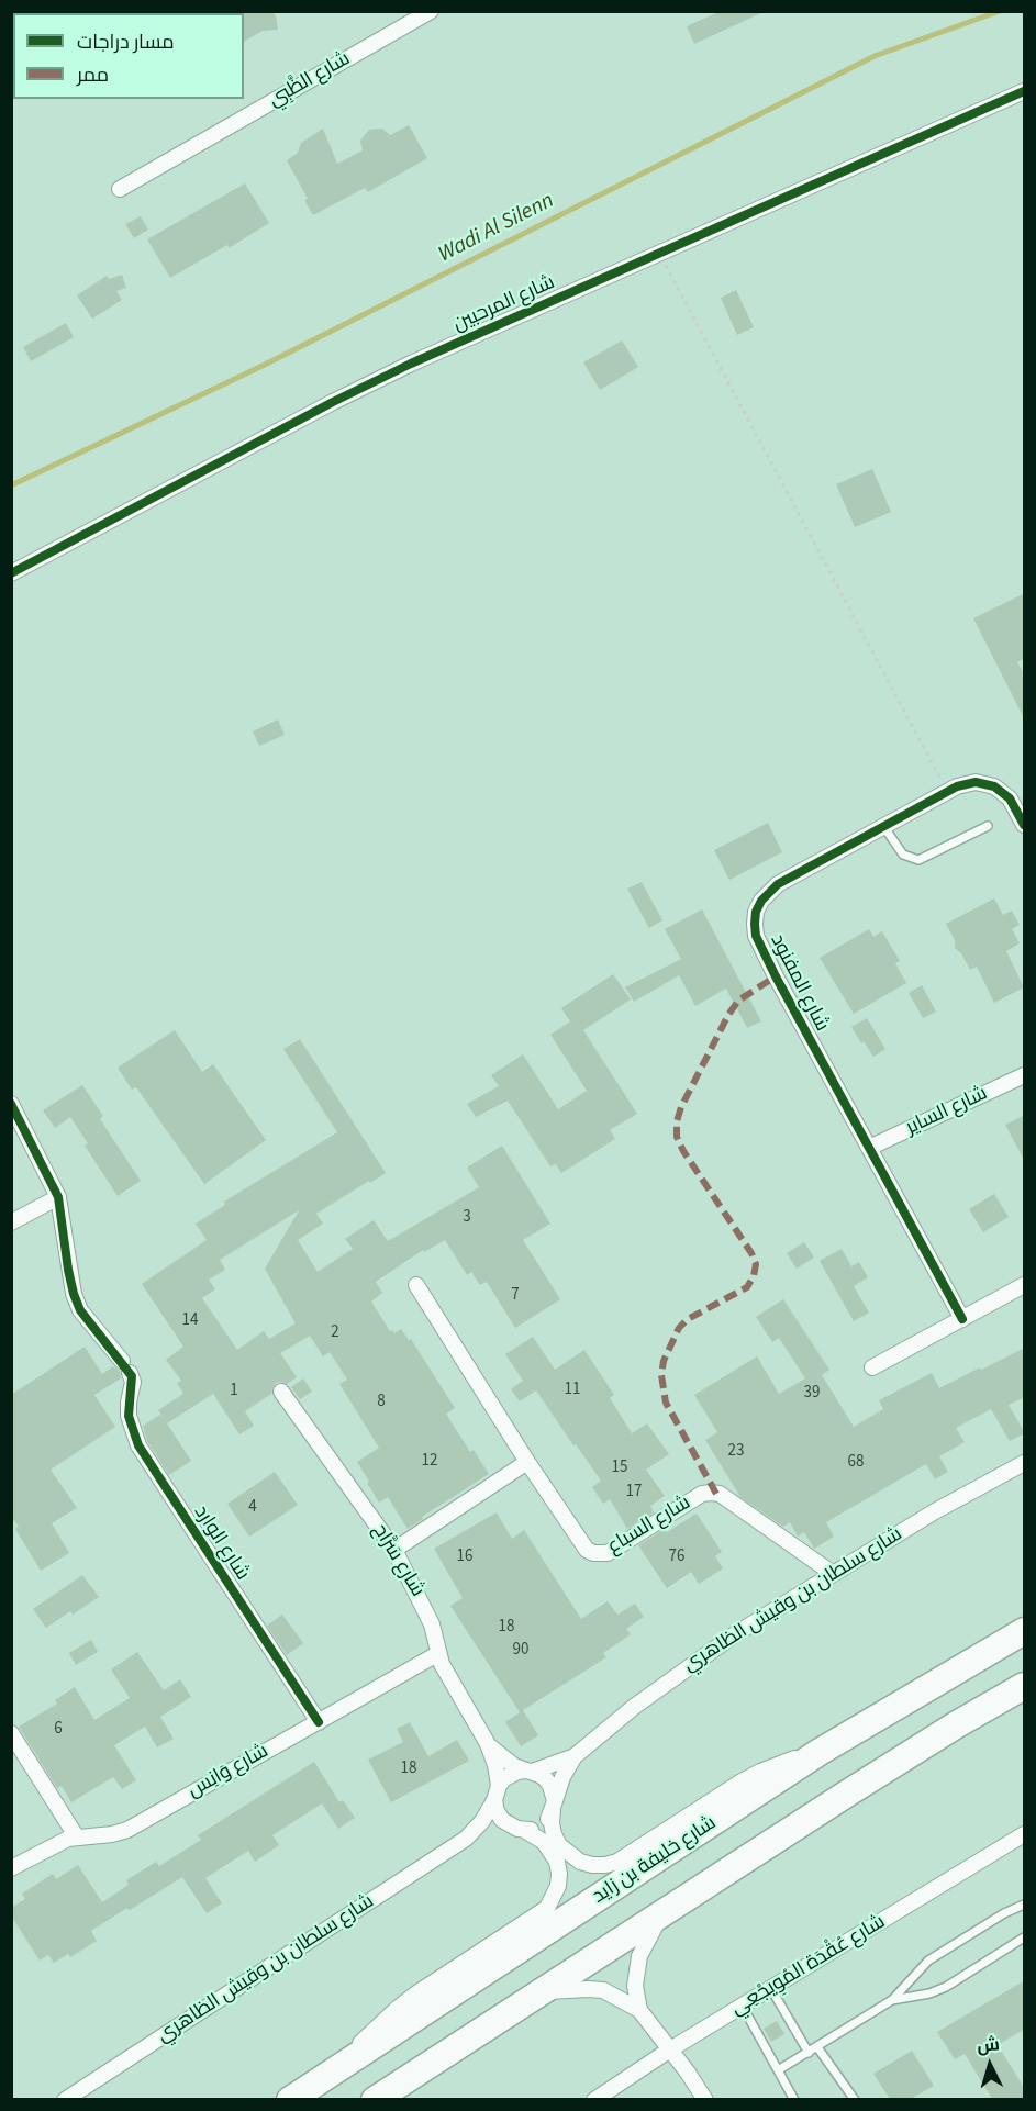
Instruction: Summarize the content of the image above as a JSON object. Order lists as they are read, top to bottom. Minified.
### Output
{"streets":{"highway":["شارع خليفة بن زايد"],"street":["شارع الظَّبِي","شارع المرحبين","شارع المفنود","شارع الساير","شارع السباع","شارع الوارد","شارع سَرَّاح","شارع سلطان بن وقيش الظاهري","شارع وَانِس","شارع عُقْدَة المُوِيجْعِي"]},"crossings":[["شارع المفنود","شارع الساير"],["شارع السباع","شارع سلطان بن وقيش الظاهري"],["شارع الوارد","شارع وَانِس"],["شارع سَرَّاح","شارع سلطان بن وقيش الظاهري"],["شارع سَرَّاح","شارع وَانِس"]],"water":["Wadi Al Silenn"],"house_numbers":["3","7","14","2","11","1","39","8","23","12","68","15","17","4","16","76","18","90","6","18"],"legend":["مسار دراجات","ممر"],"north":"top"}
